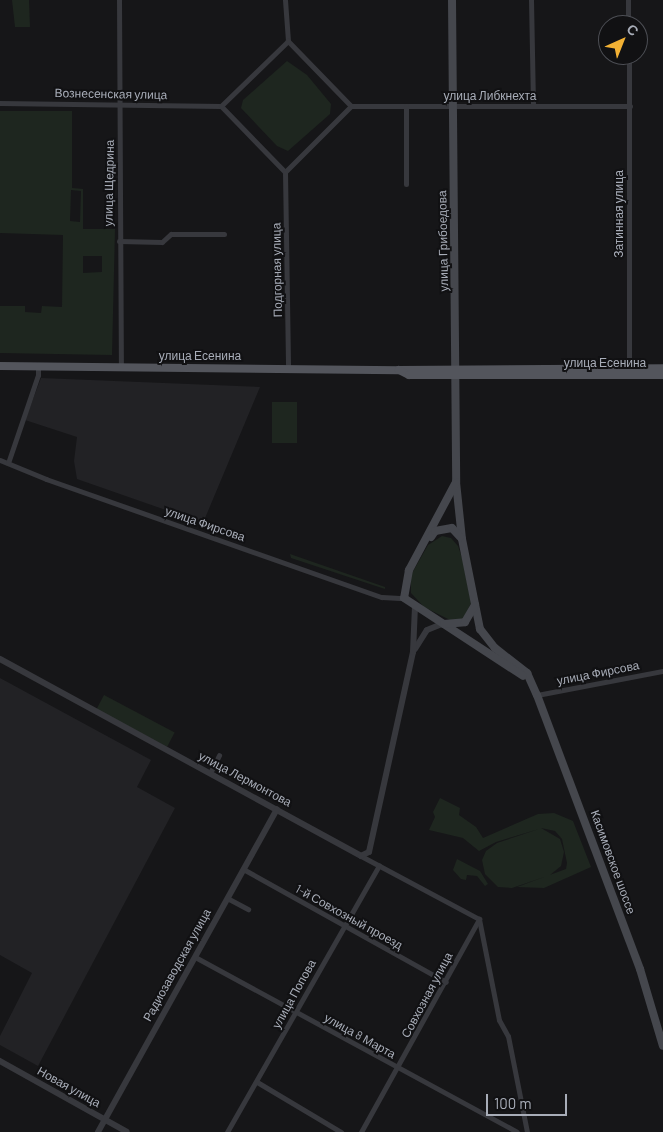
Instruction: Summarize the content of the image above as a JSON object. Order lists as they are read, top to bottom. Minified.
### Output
{"streets":{"main road":["улица Грибоедова","улица Есенина","Касимовское шоссе"],"street":["Вознесенская улица","улица Либкнехта","улица Щедрина","Затинная улица","Подгорная улица","улица Фирсова","улица Лермонтова","1-й Совхозный проезд","Радиозаводская улица","улица Попова","Совхозная улица","улица 8 Марта","Новая улица"]},"crossings":[["Вознесенская улица","улица Щедрина"],["улица Либкнехта","Затинная улица"],["улица Либкнехта","улица Грибоедова"],["улица Щедрина","улица Есенина"],["Затинная улица","улица Есенина"],["улица Грибоедова","улица Есенина"],["Подгорная улица","улица Есенина"],["улица Фирсова","Касимовское шоссе"],["улица Лермонтова","Радиозаводская улица"],["улица Лермонтова","улица Попова"],["улица Лермонтова","Совхозная улица"],["1-й Совхозный проезд","Радиозаводская улица"],["1-й Совхозный проезд","улица Попова"],["1-й Совхозный проезд","Совхозная улица"],["Радиозаводская улица","улица 8 Марта"],["Радиозаводская улица","Новая улица"],["улица Попова","улица 8 Марта"],["Совхозная улица","улица 8 Марта"]],"scale_bar":"100 m","north":"top right"}
